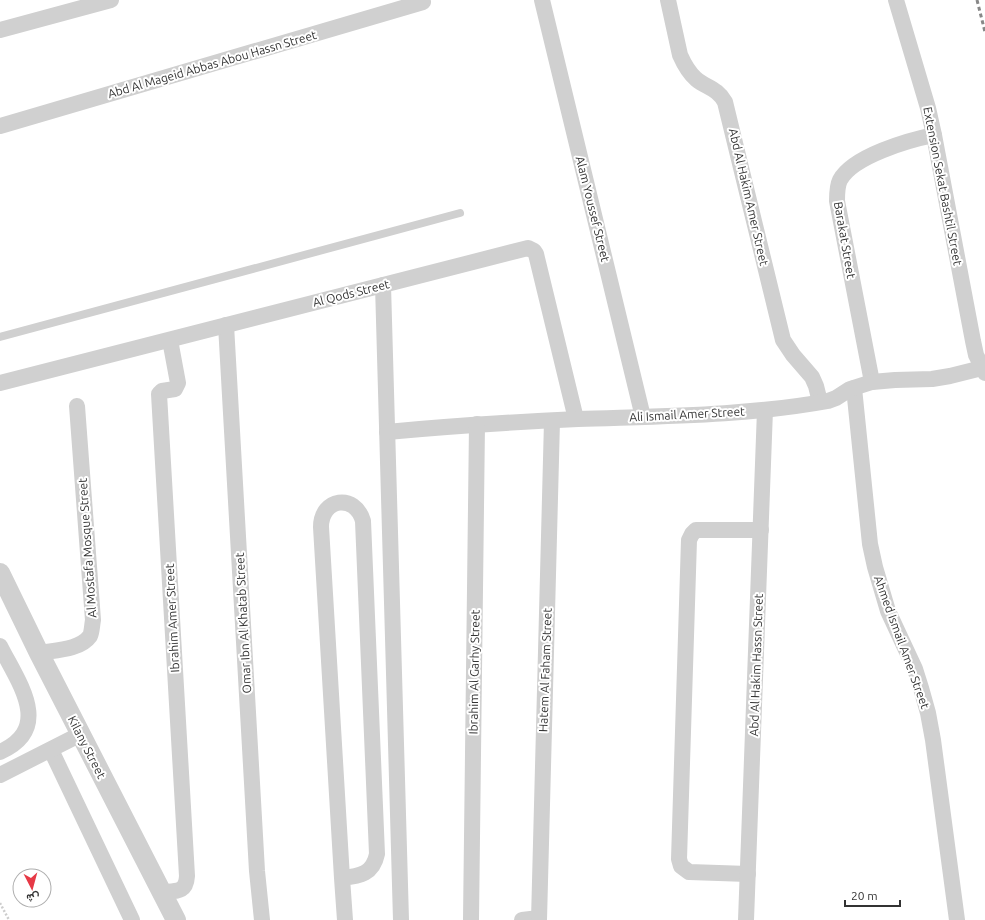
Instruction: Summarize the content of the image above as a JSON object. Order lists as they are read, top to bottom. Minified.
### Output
{"streets":{"street":["Abd Al Mageid Abbas Abou Hassn Street","Extension Sekat Bashtil Street","Abd Al Hakim Amer Street","Alam Youssef Street","Barakat Street","Al Qods Street","Ali Ismail Amer Street","Al Mostafa Mosque Street","Ibrahim Amer Street","Omar Ibn Al Khatab Street","Ahmed Ismail Amer Street","Abd Al Hakim Hassn Street","Hatem Al Faham Street","Ibrahim Al Garhy Street","Kilany Street"]},"crossings":[["Extension Sekat Bashtil Street","Barakat Street"],["Extension Sekat Bashtil Street","Ali Ismail Amer Street"],["Abd Al Hakim Amer Street","Ali Ismail Amer Street"],["Alam Youssef Street","Ali Ismail Amer Street"],["Barakat Street","Ali Ismail Amer Street"],["Al Qods Street","Ali Ismail Amer Street"],["Al Qods Street","Ibrahim Amer Street"],["Al Qods Street","Omar Ibn Al Khatab Street"],["Ali Ismail Amer Street","Ahmed Ismail Amer Street"],["Ali Ismail Amer Street","Abd Al Hakim Hassn Street"],["Ali Ismail Amer Street","Hatem Al Faham Street"],["Ali Ismail Amer Street","Ibrahim Al Garhy Street"],["Al Mostafa Mosque Street","Kilany Street"],["Ibrahim Amer Street","Kilany Street"]],"scale_bar":"20 m","north":"bottom"}
